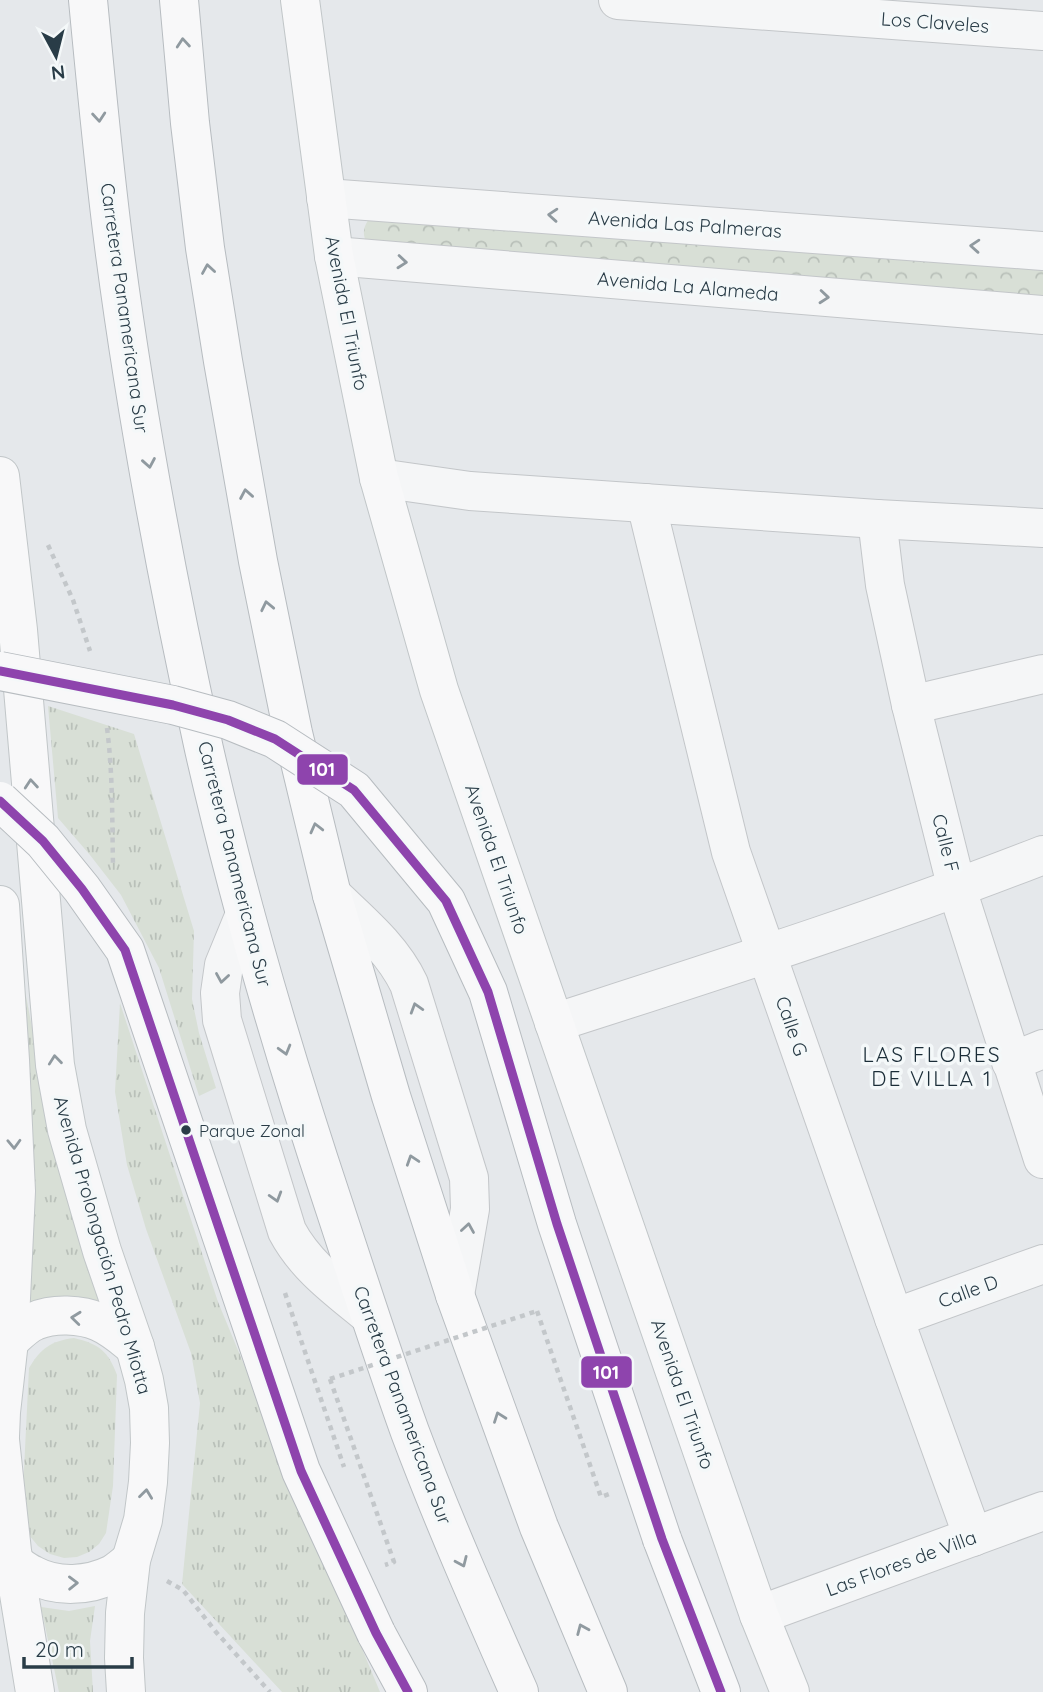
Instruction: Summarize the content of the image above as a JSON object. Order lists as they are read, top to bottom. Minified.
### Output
{"streets":{"main road":["Carretera Panamericana Sur","Avenida El Triunfo","Avenida Prolongación Pedro Miotta"],"street":["Los Claveles","Avenida Las Palmeras","Avenida La Alameda","Calle F","Calle G","Calle D","Las Flores de Villa"]},"crossings":[["Avenida Las Palmeras","Avenida El Triunfo"],["Avenida La Alameda","Avenida El Triunfo"],["Avenida El Triunfo","Las Flores de Villa"],["Calle G","Calle D"],["Calle G","Las Flores de Villa"]],"districts":["LAS FLORES DE VILLA 1"],"places":["Parque Zonal"],"lines":["transit line 101"],"scale_bar":"20 m","north":"bottom"}
